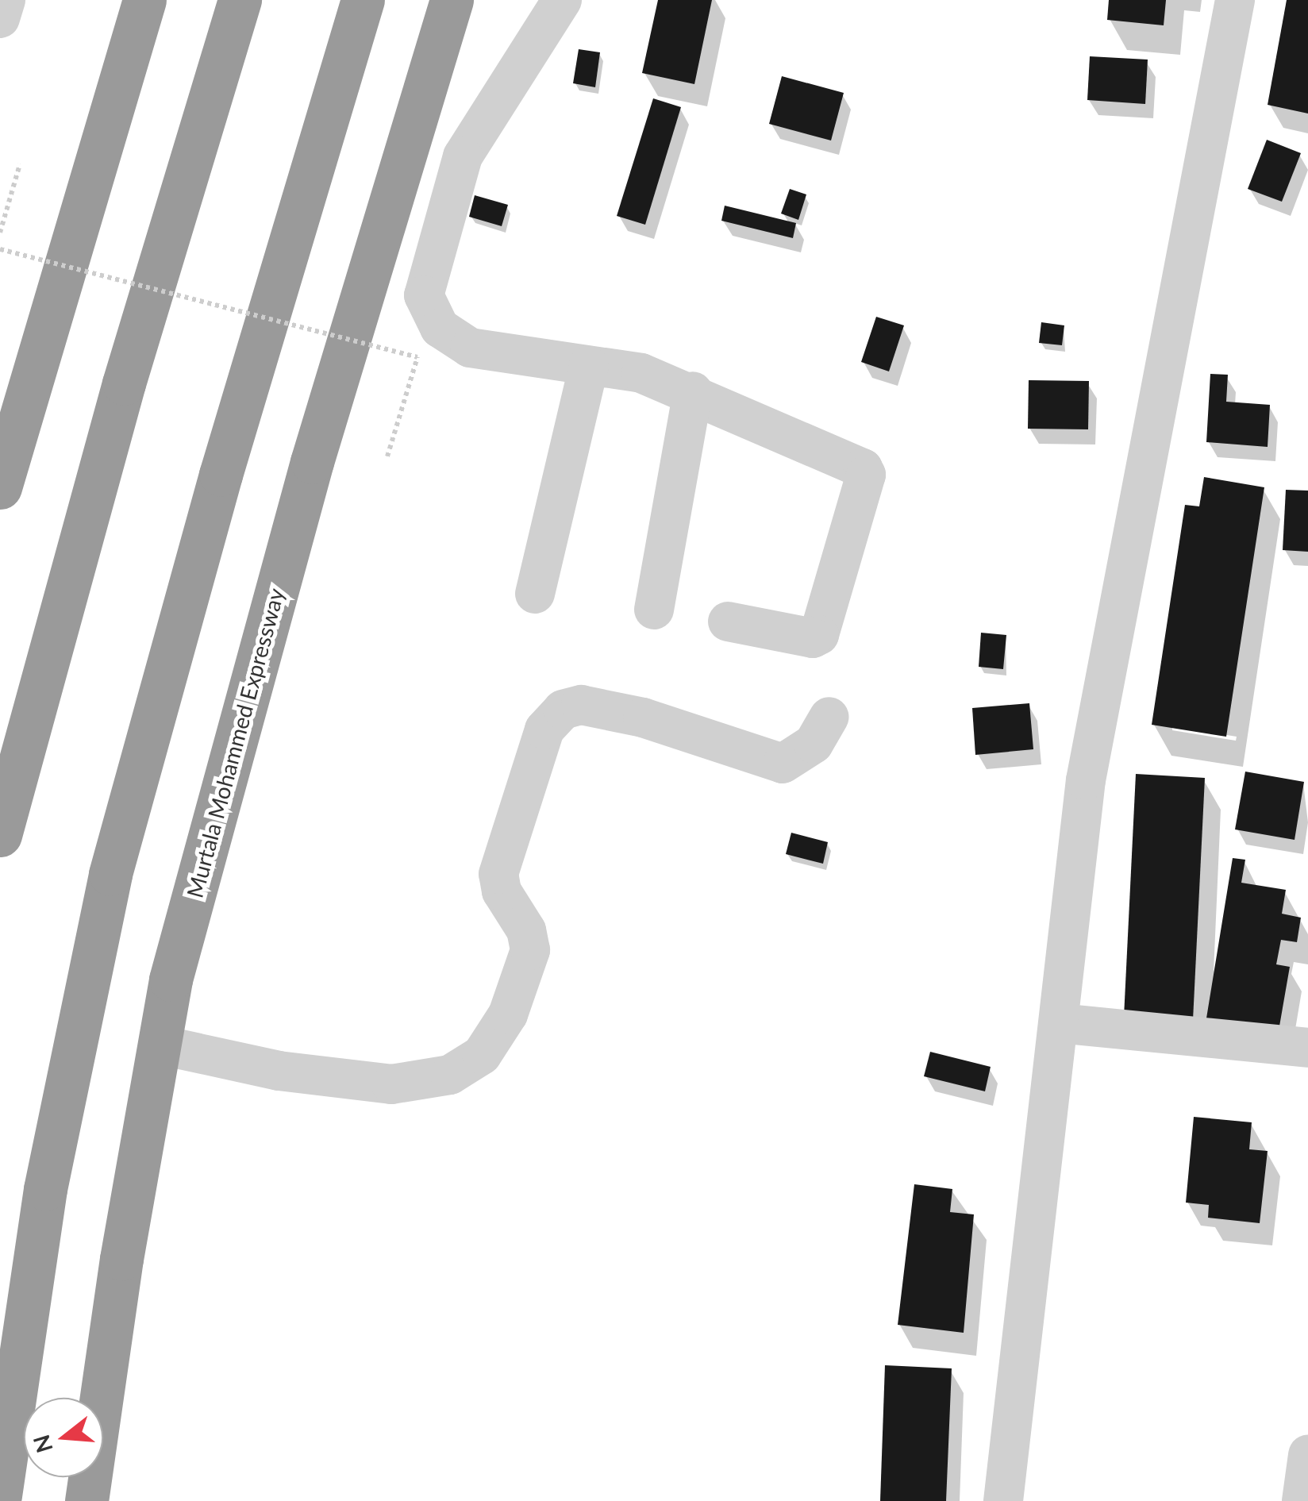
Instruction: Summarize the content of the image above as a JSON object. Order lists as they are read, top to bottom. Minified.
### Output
{"streets":{"highway":["Murtala Mohammed Expressway"]},"north":"left"}
